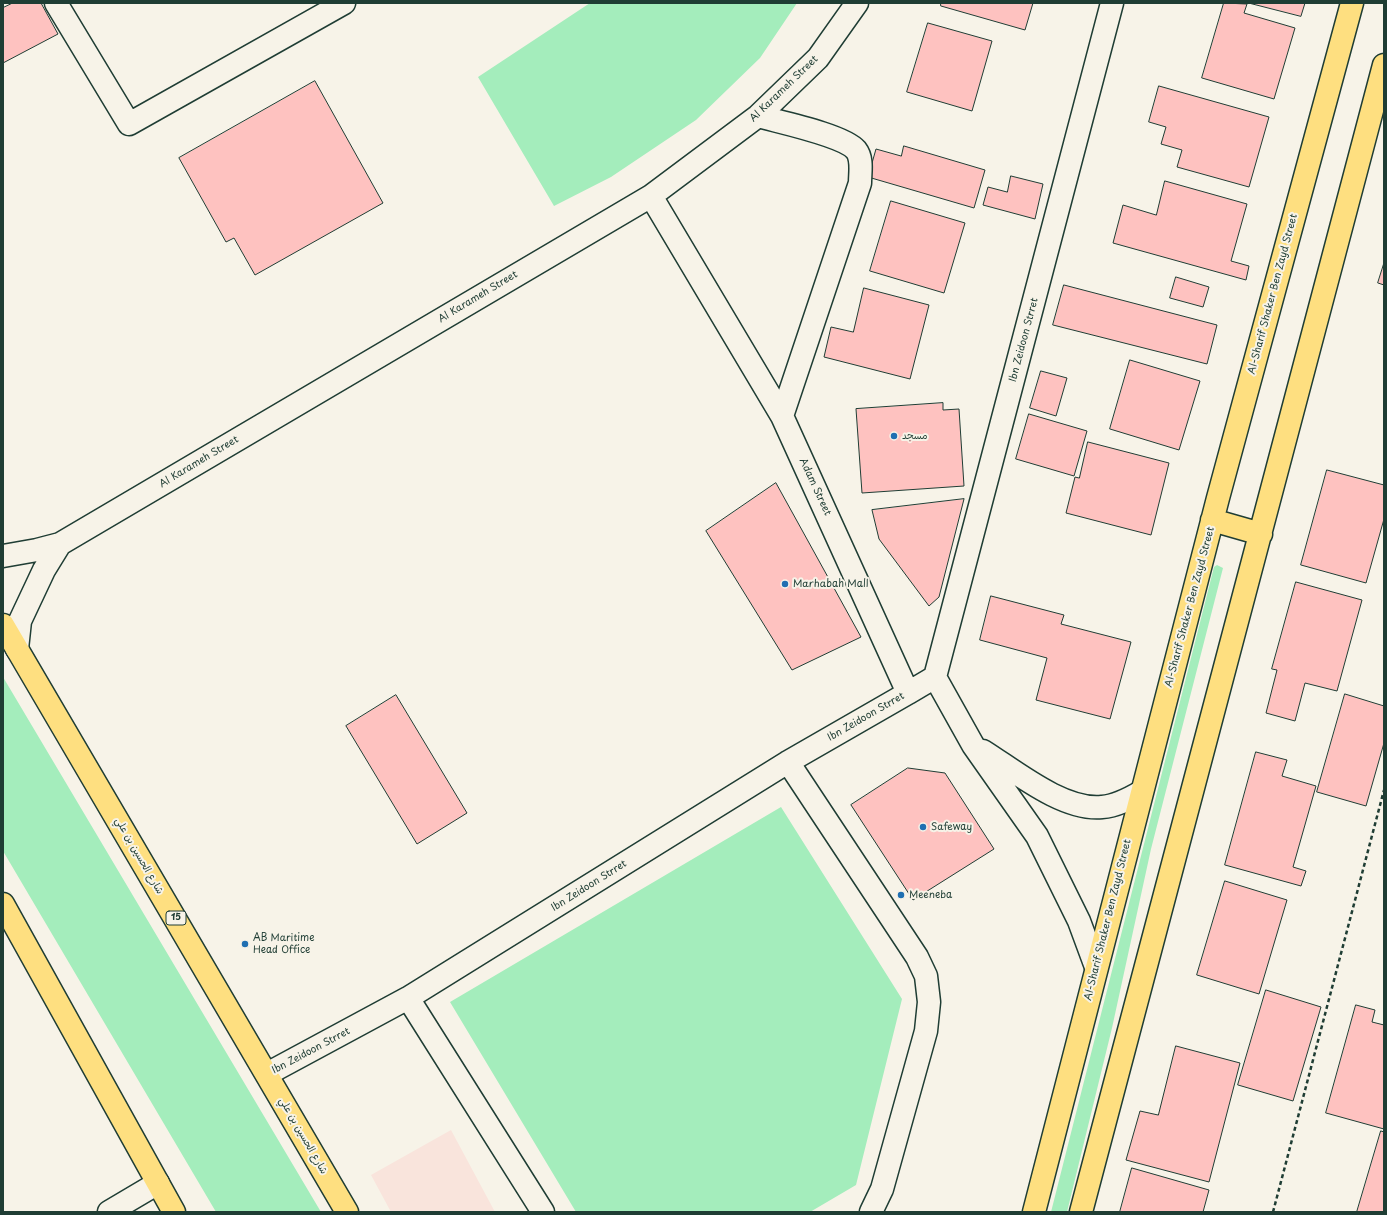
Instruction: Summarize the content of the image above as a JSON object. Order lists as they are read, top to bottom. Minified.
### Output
{"streets":{"main road":["Al-Sharif Shaker Ben Zayd Street","شارع الحسين بن علي","15"],"street":["Al Karameh Street","Ibn Zeidoon Strret","Adam Street"]},"crossings":[["Al Karameh Street","Adam Street"],["Ibn Zeidoon Strret","Adam Street"],["Ibn Zeidoon Strret","شارع الحسين بن علي"]],"places":["مسجد","Marhabah Mall","Safeway","Meeneba","AB Maritime Head Office"]}
